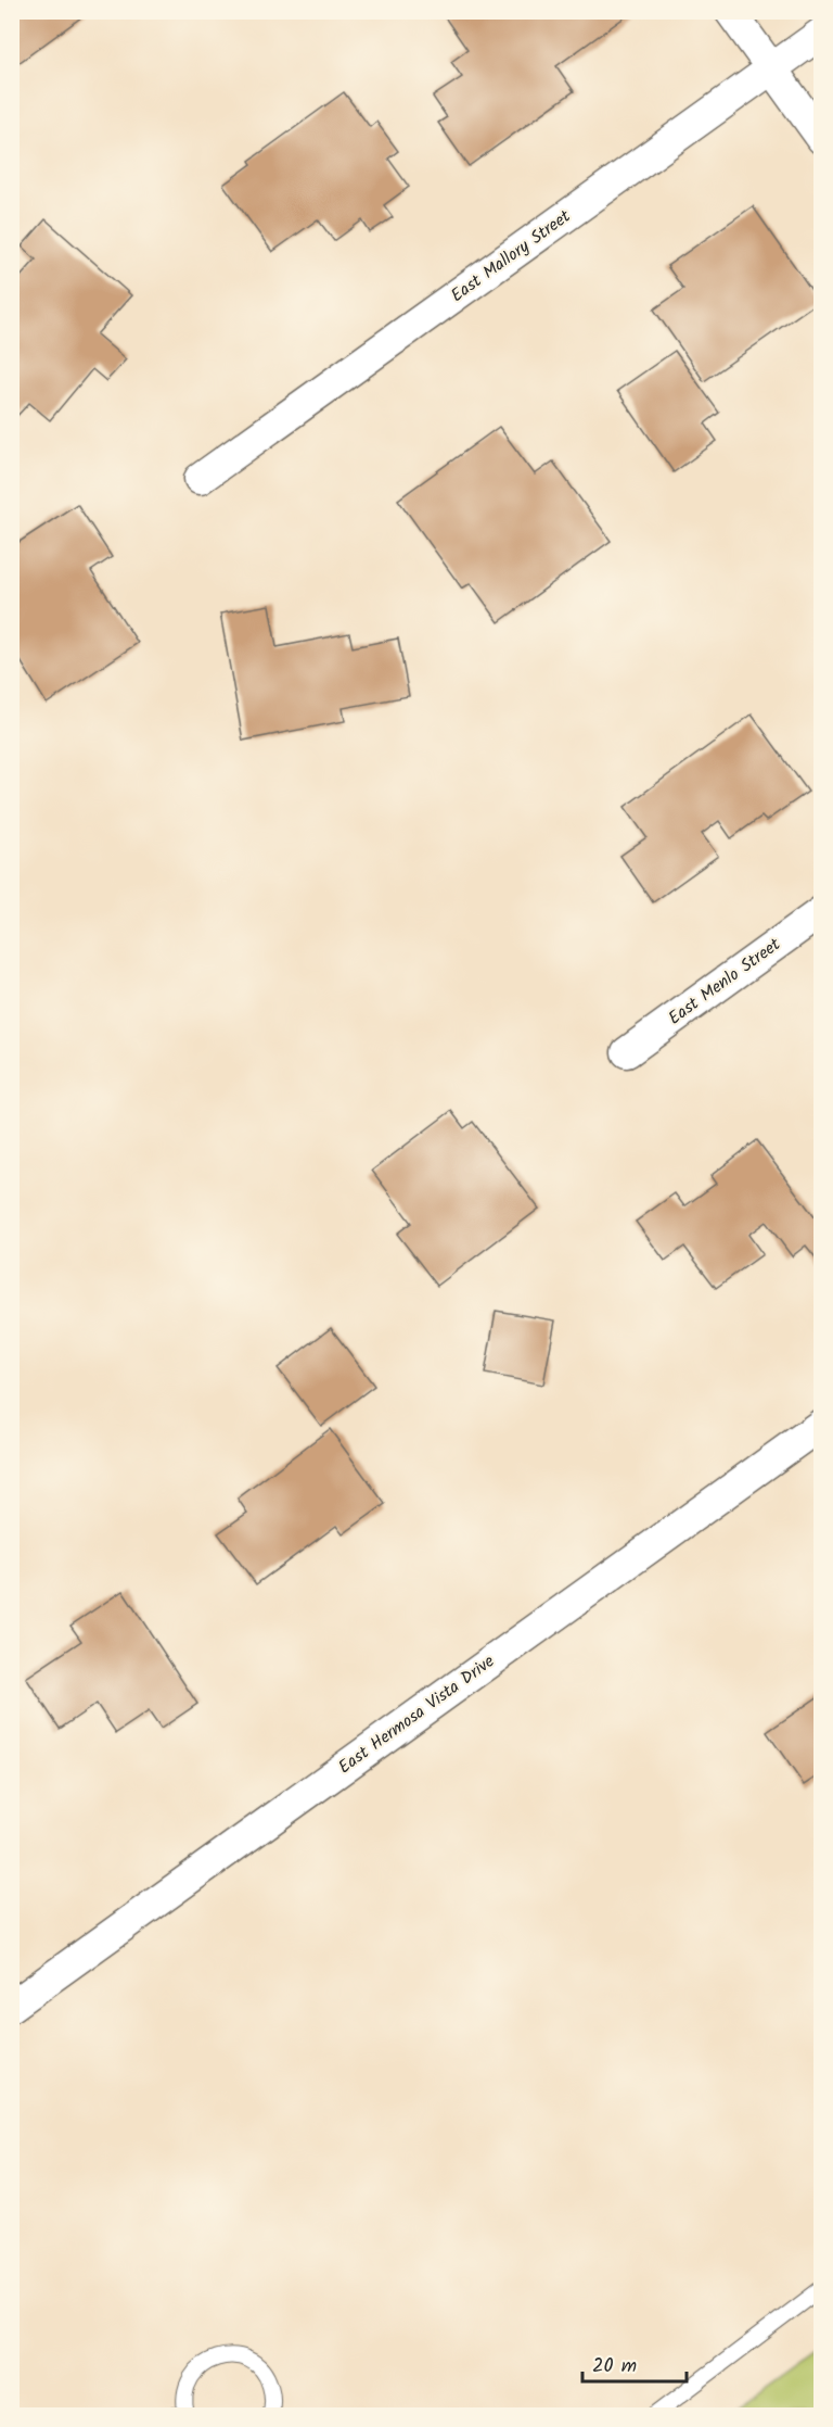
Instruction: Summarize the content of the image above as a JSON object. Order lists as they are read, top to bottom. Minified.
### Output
{"streets":{"street":["East Mallory Street","East Menlo Street","East Hermosa Vista Drive"]},"scale_bar":"20 m"}
